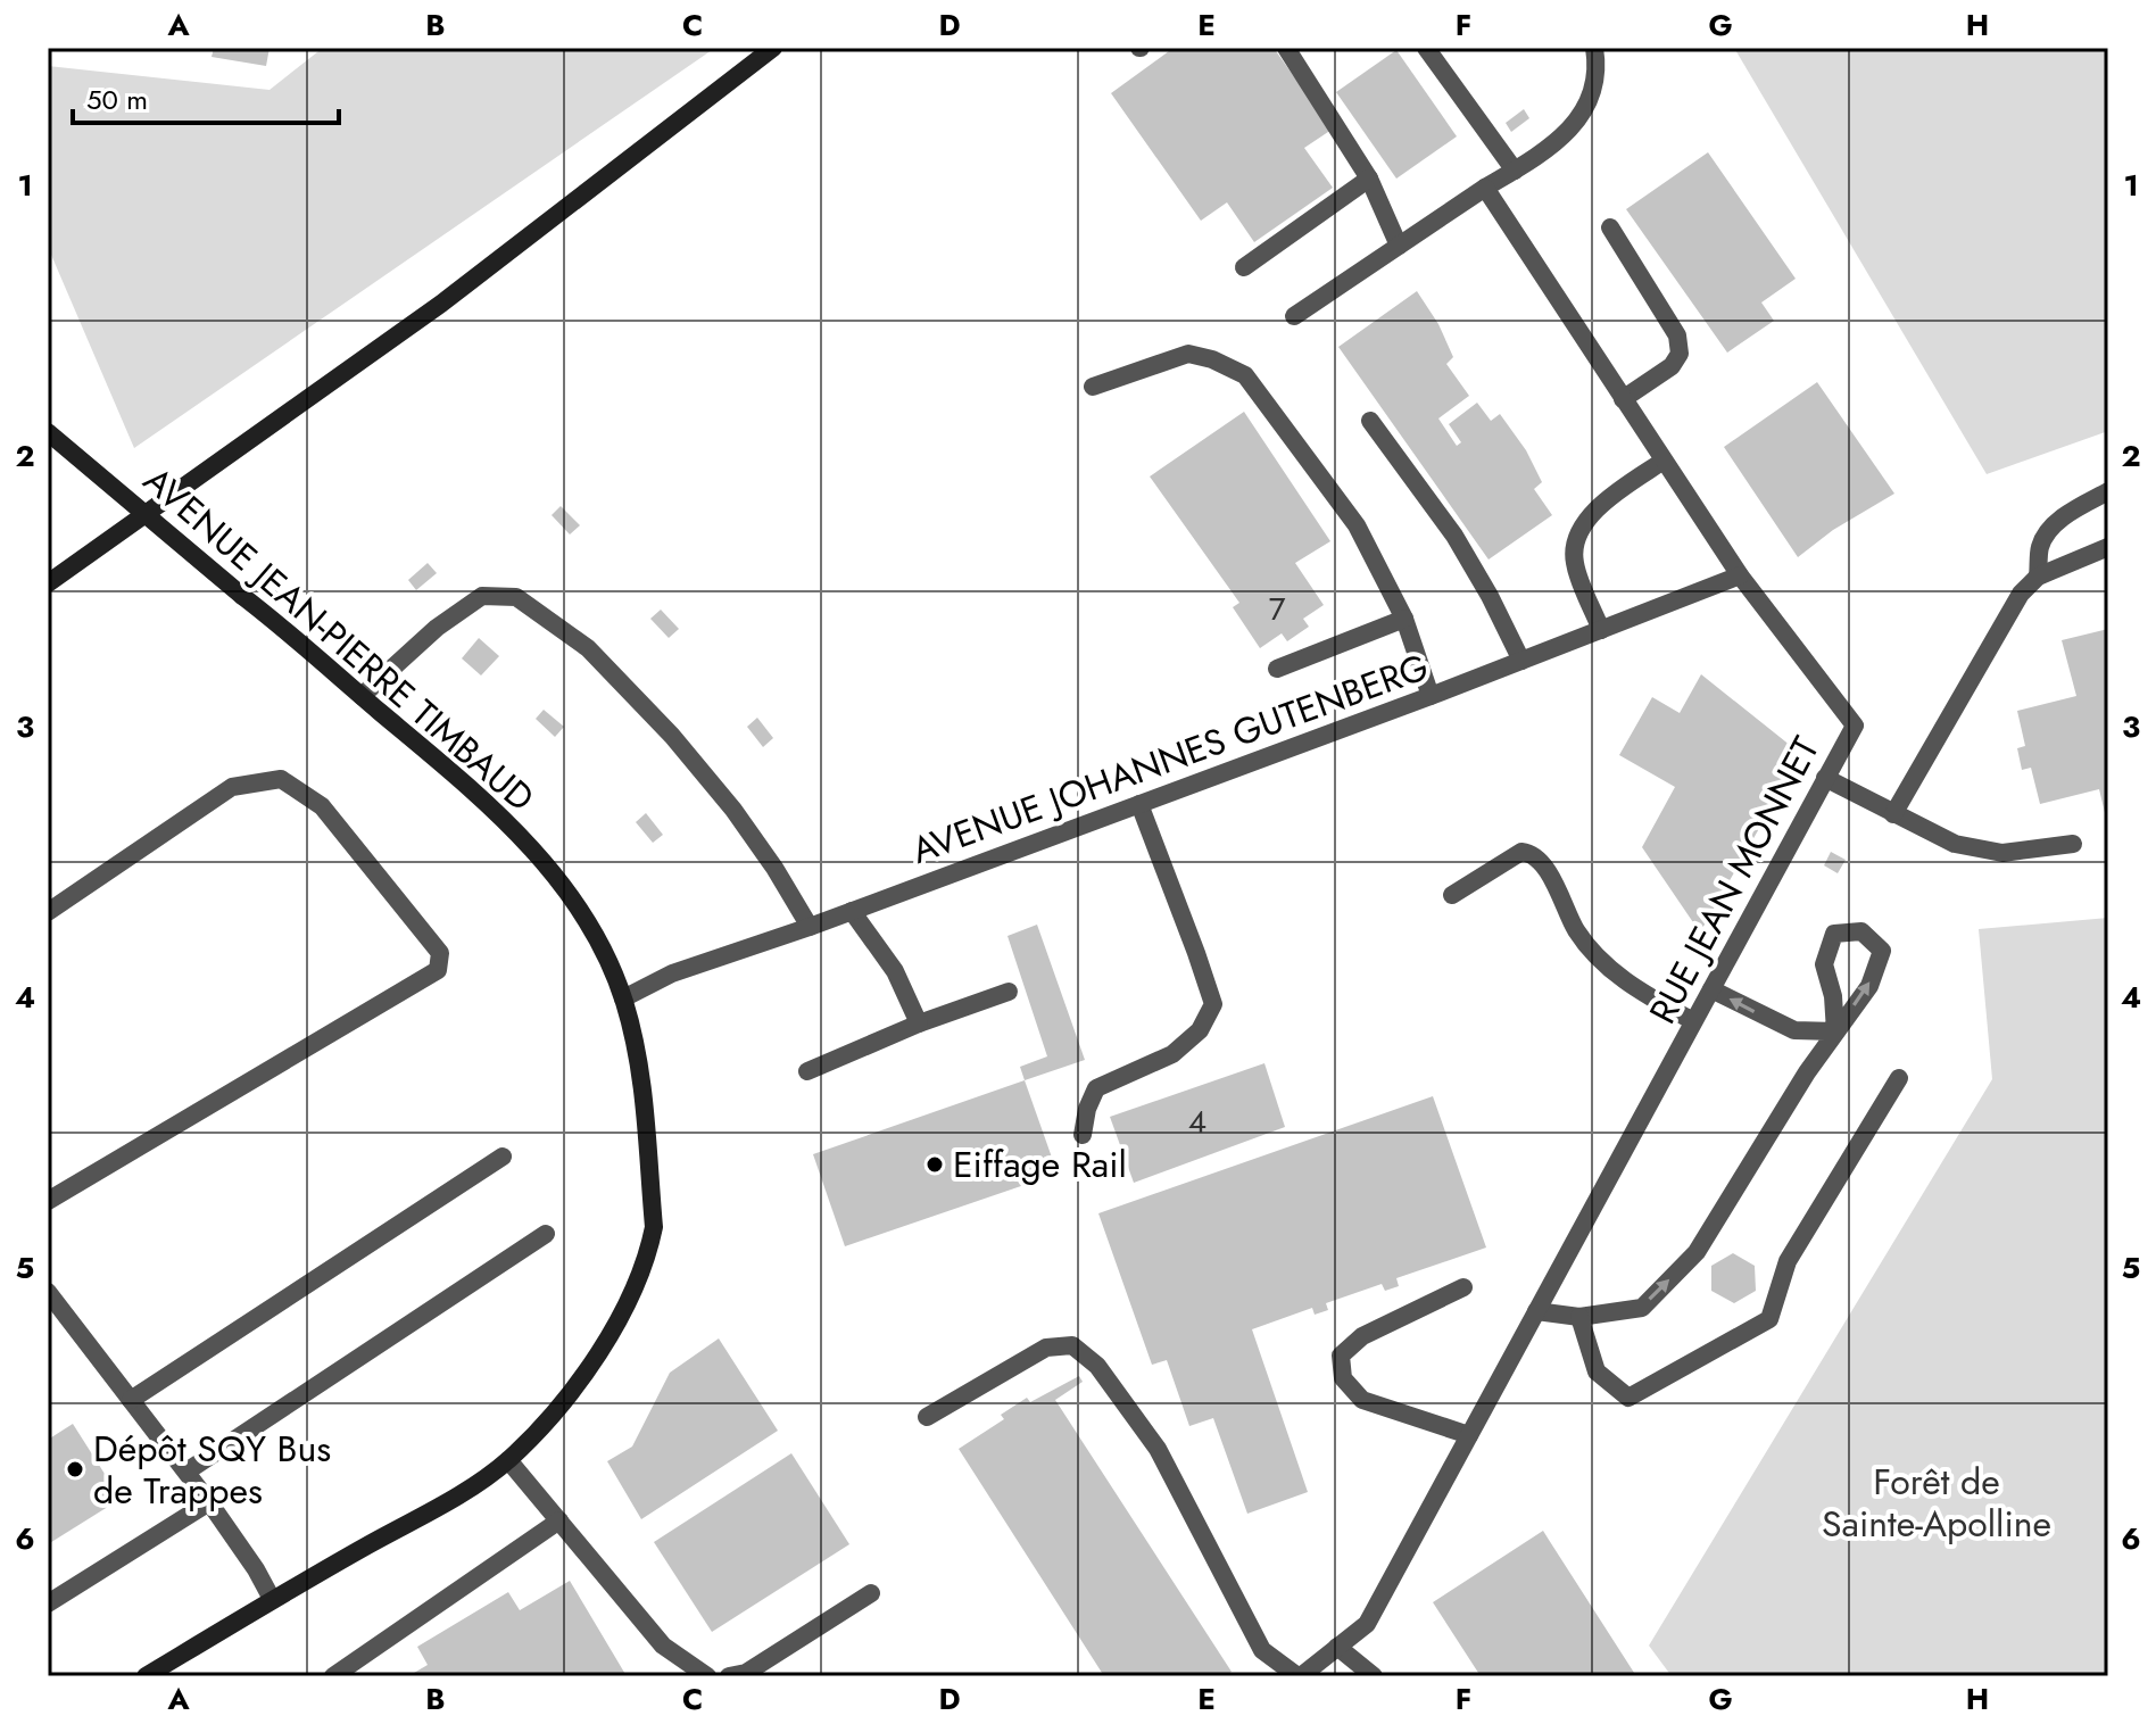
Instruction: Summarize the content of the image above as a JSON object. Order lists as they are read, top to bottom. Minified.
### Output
{"streets":{"street":["AVENUE JEAN-PIERRE TIMBAUD","AVENUE JOHANNES GUTENBERG","RUE JEAN MONNET"]},"crossings":[["AVENUE JEAN-PIERRE TIMBAUD","AVENUE JOHANNES GUTENBERG"],["AVENUE JOHANNES GUTENBERG","RUE JEAN MONNET"]],"parks":["Forêt de Sainte-Apolline"],"places":["Eiffage Rail","Dépôt SQY Bus de Trappes"],"house_numbers":["7","4"],"scale_bar":"50 m","grid":{"columns":["A","B","C","D","E","F","G","H"],"rows":["1","2","3","4","5","6"]}}
